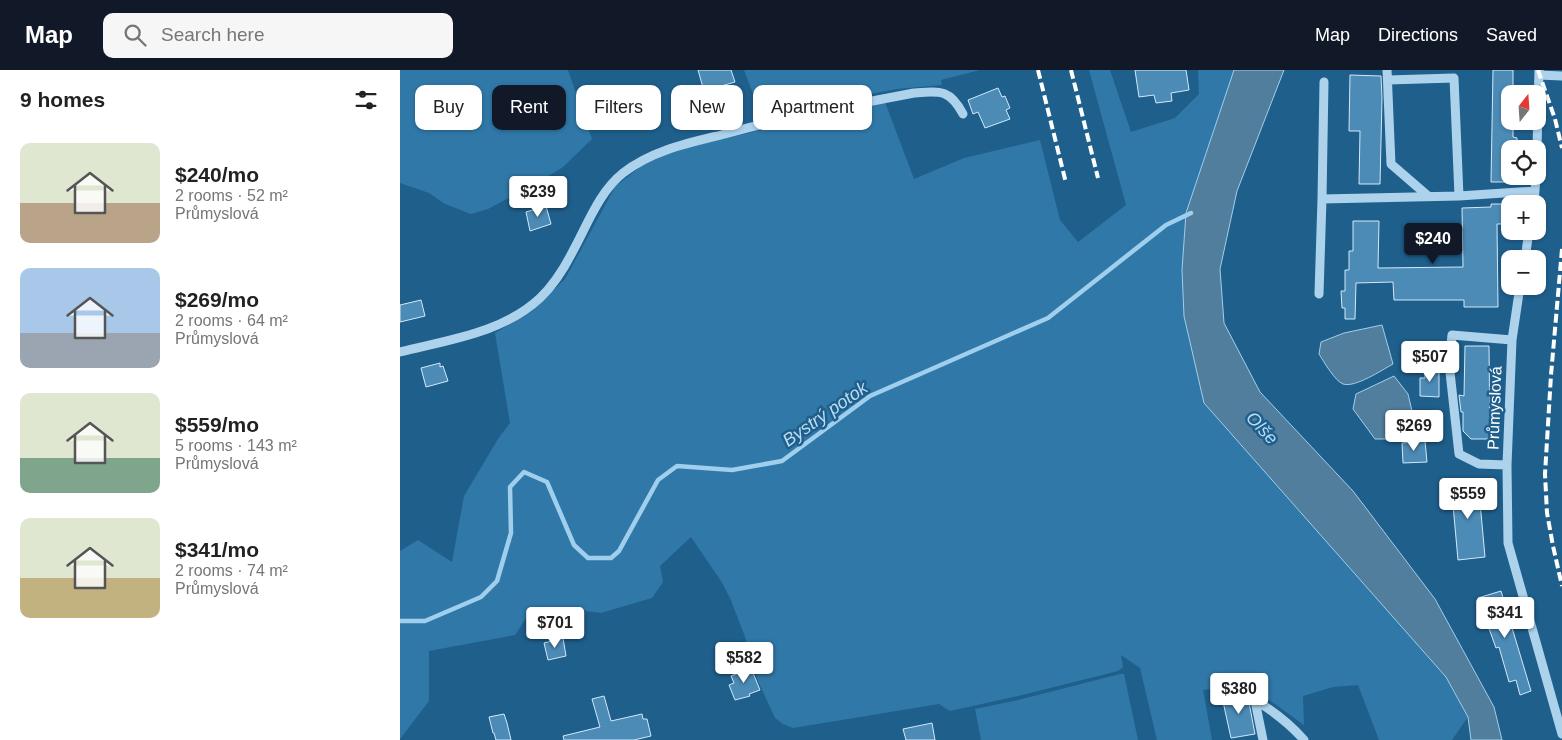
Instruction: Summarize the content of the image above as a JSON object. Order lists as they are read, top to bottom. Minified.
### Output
{"streets":{"street":["Průmyslová"]},"water":["Bystrý potok","Olše"],"north":"top","page":{"header":"Map","search":"Search here","nav":["Map","Directions","Saved"],"heading":"9 homes","map_buttons":["+","−"],"chip":["Buy","Rent","Filters","New","Apartment"],"list":[{"name":"$240/mo","note":"2 rooms · 52 m² · Průmyslová"},{"name":"$269/mo","note":"2 rooms · 64 m² · Průmyslová"},{"name":"$559/mo","note":"5 rooms · 143 m² · Průmyslová"},{"name":"$341/mo","note":"2 rooms · 74 m² · Průmyslová"}],"price":["$239","$240","$507","$269","$559","$341","$701","$582","$380"]}}
